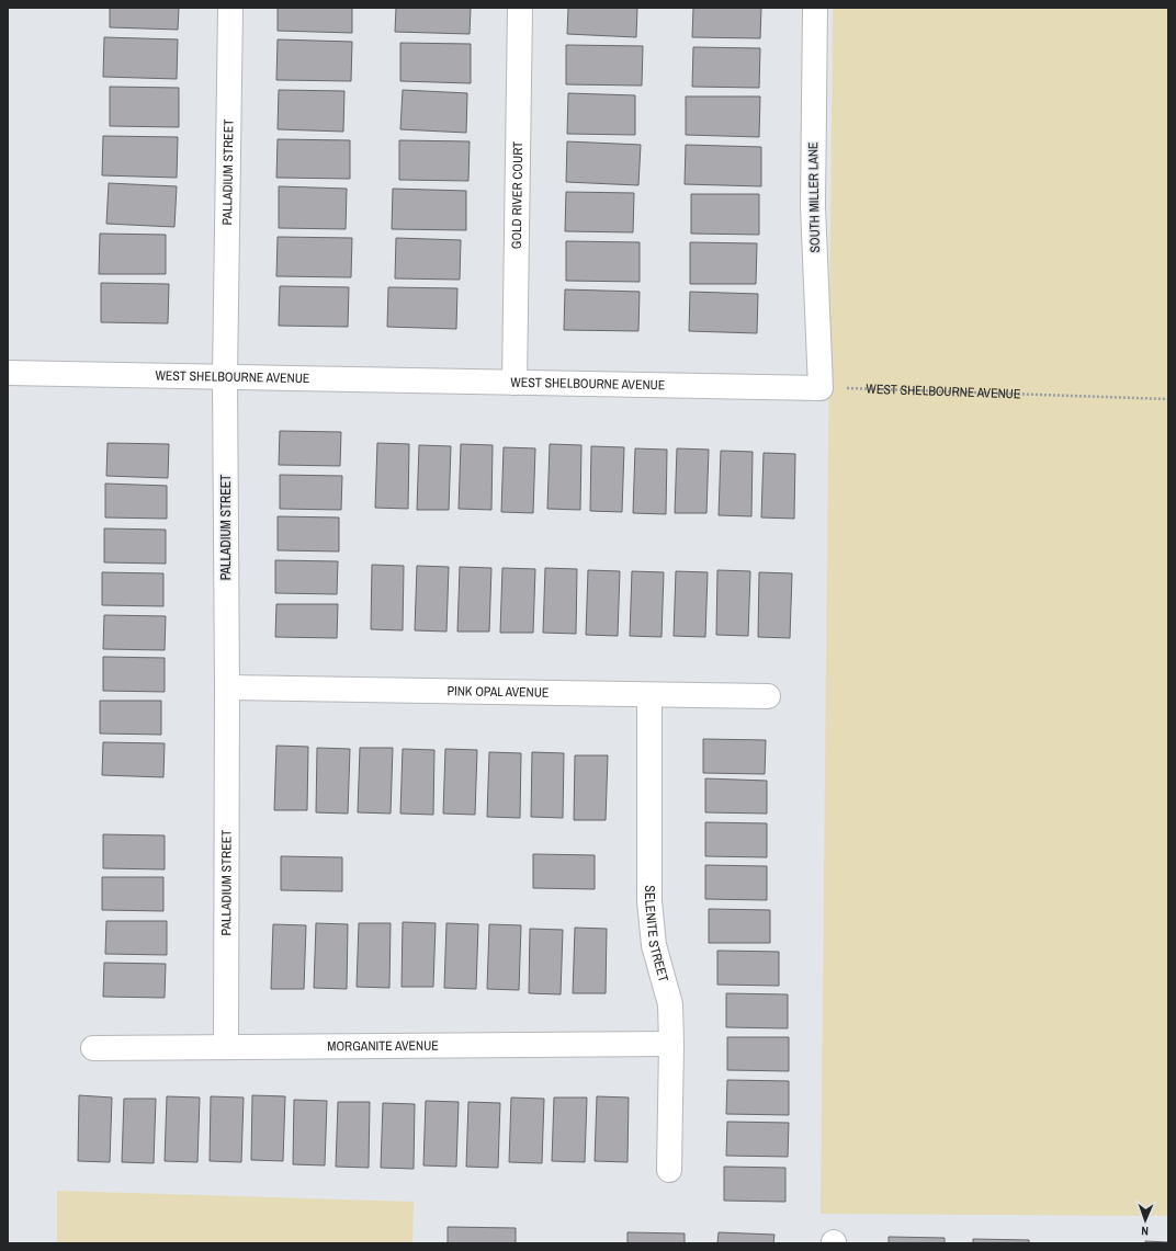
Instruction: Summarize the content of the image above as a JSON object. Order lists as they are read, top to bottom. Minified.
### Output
{"streets":{"street":["PALLADIUM STREET","GOLD RIVER COURT","SOUTH MILLER LANE","WEST SHELBOURNE AVENUE","PINK OPAL AVENUE","SELENITE STREET","MORGANITE AVENUE"]},"crossings":[["PALLADIUM STREET","WEST SHELBOURNE AVENUE"],["PALLADIUM STREET","PINK OPAL AVENUE"],["PALLADIUM STREET","MORGANITE AVENUE"],["GOLD RIVER COURT","WEST SHELBOURNE AVENUE"],["SOUTH MILLER LANE","WEST SHELBOURNE AVENUE"],["PINK OPAL AVENUE","SELENITE STREET"],["SELENITE STREET","MORGANITE AVENUE"]],"north":"bottom"}
